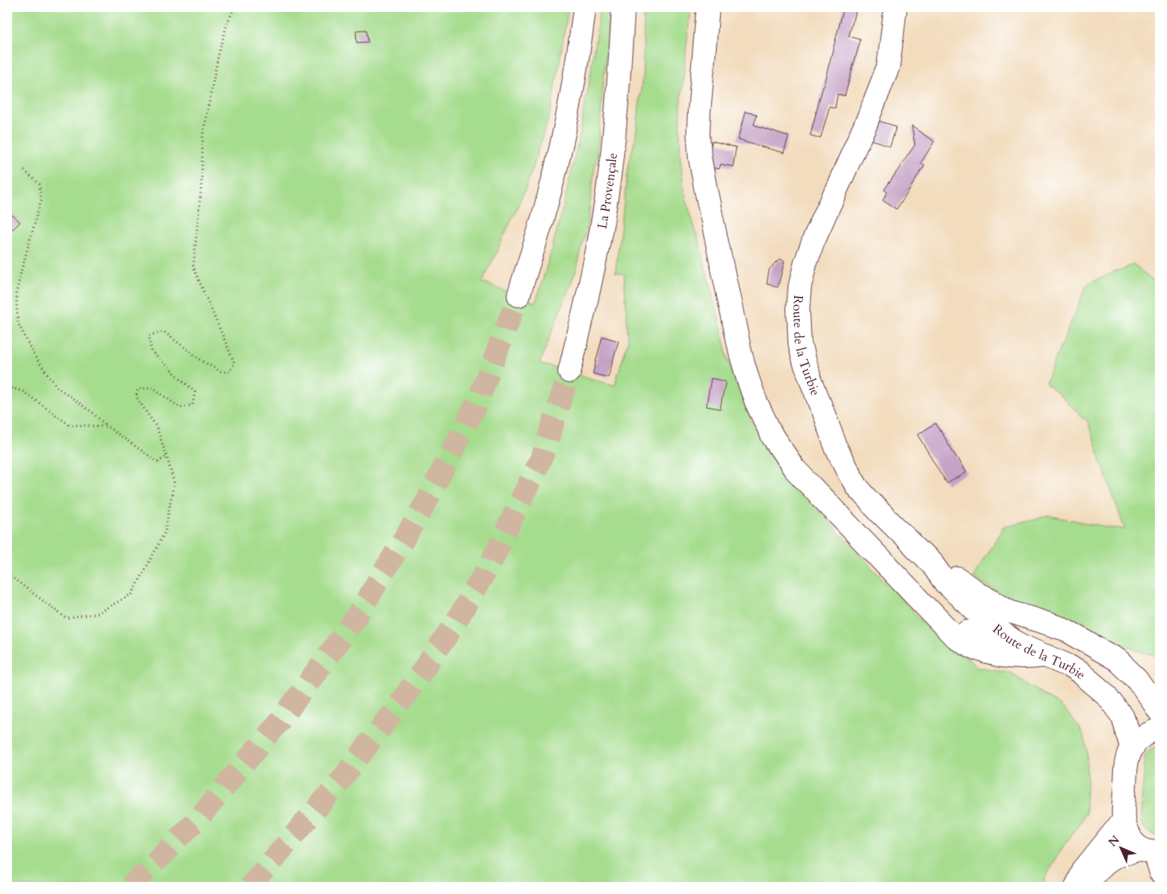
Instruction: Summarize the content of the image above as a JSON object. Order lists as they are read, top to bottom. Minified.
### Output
{"streets":{"main road":["La Provençale","Route de la Turbie"]},"north":"top left"}
